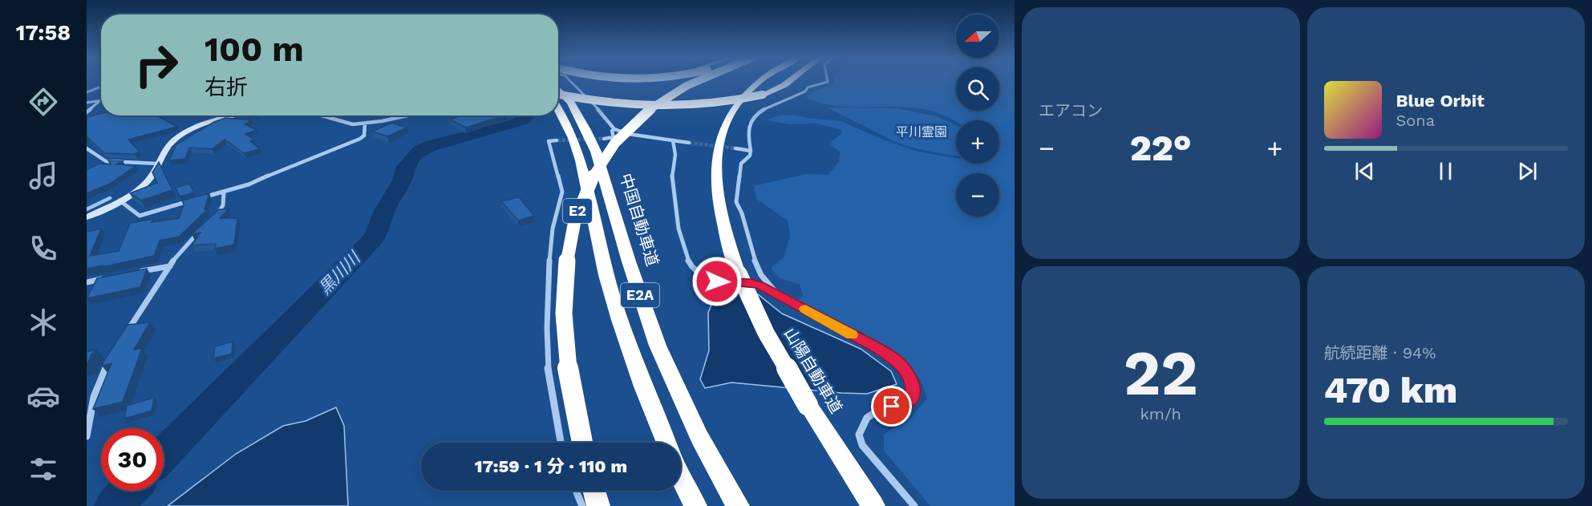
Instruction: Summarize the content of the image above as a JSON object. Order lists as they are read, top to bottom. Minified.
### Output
{"streets":{"highway":["E2","中国自動車道","E2A","山陽自動車道"]},"water":["黒川川"],"parks":["平川霊園"],"north":"left","page":{"tabs":"17:58","tile":["エアコン",["22","km/h"],["航続距離 · 94%","470 km"]],"map_buttons":["+","−"],"turn":["100 m","右折"],"song":["Blue Orbit","Sona"],"heat":["−","22°","+"],"limit":"30","trip":"17:59 · 1 分 · 110 m"}}
